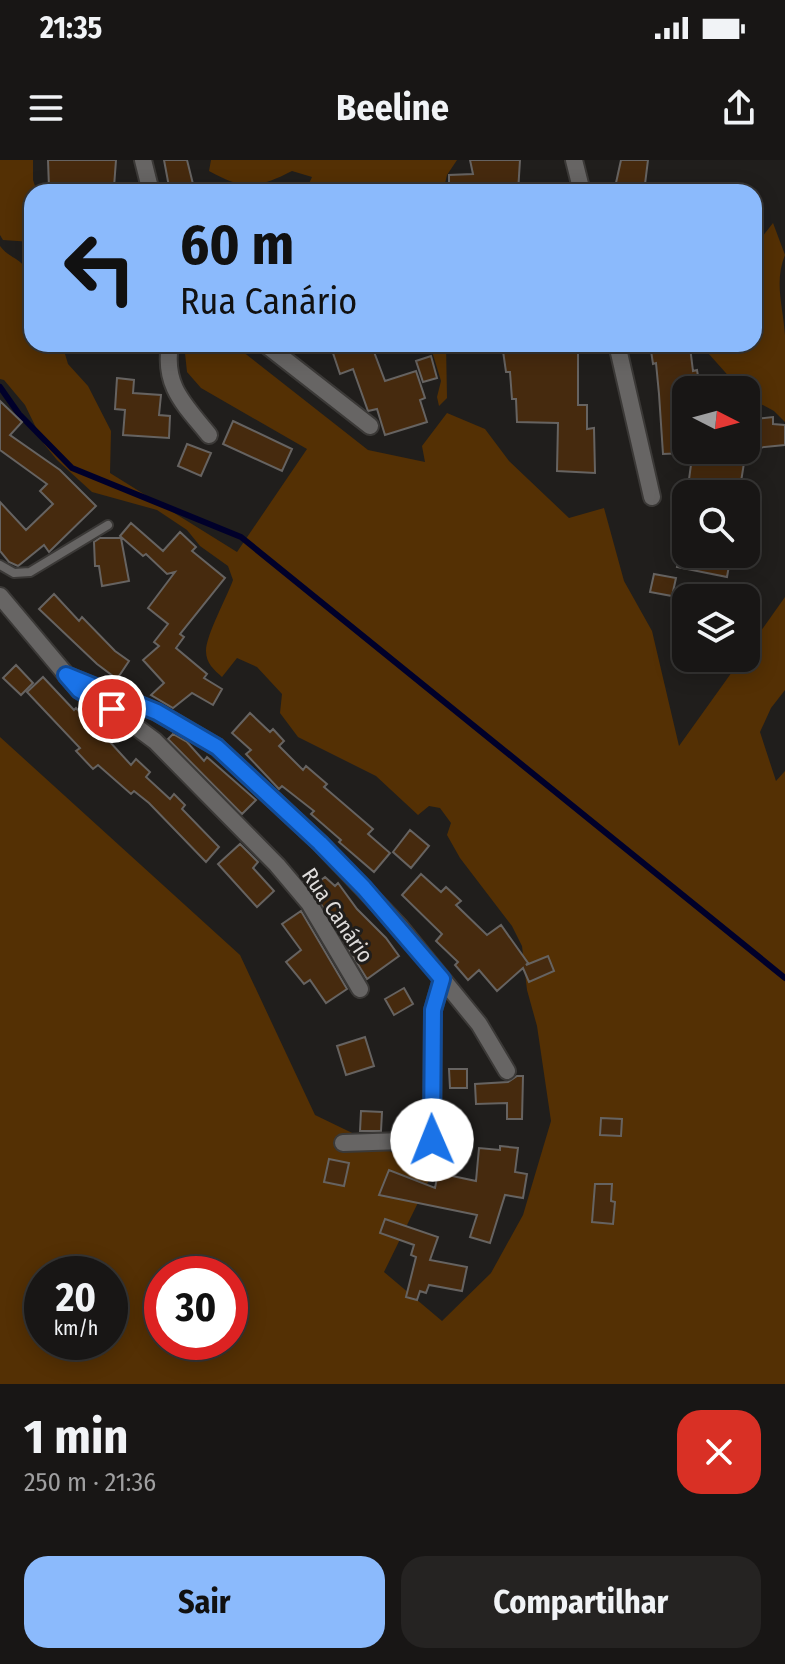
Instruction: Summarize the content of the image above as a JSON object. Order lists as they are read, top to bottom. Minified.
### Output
{"streets":{"street":["Rua Canário"]},"north":"right","page":{"status":"21:35","header":"Beeline","turn":["60 m","Rua Canário"],"speed":"20 km/h","limit":"30","heading":["1 min","250 m · 21:36"],"buttons":["Sair","Compartilhar"]}}
